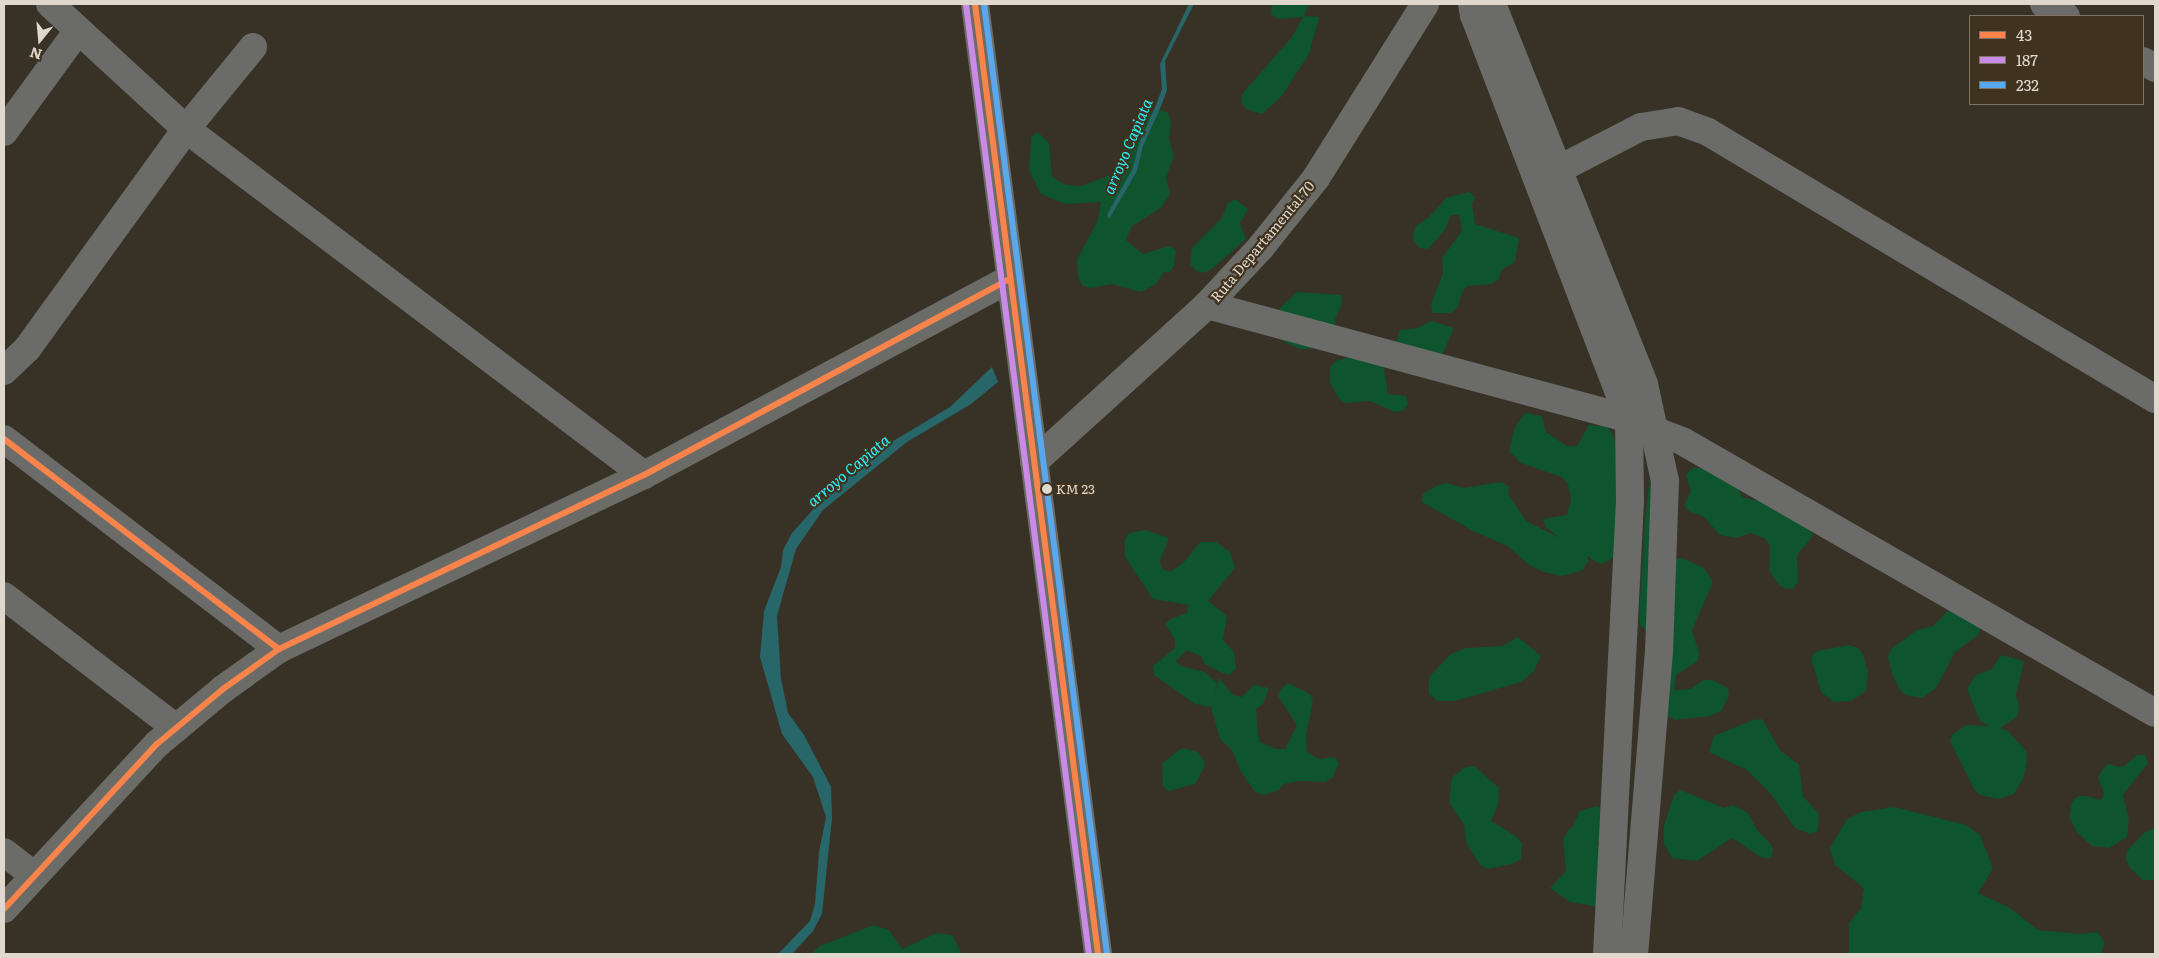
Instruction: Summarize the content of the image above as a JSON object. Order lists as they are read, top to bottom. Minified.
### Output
{"streets":{"main road":["Ruta Departamental 70"]},"water":["arroyo Capiata"],"places":["KM 23"],"lines":["transit line 43","transit line 232","transit line 187"],"legend":["43","187","232"],"north":"bottom"}
